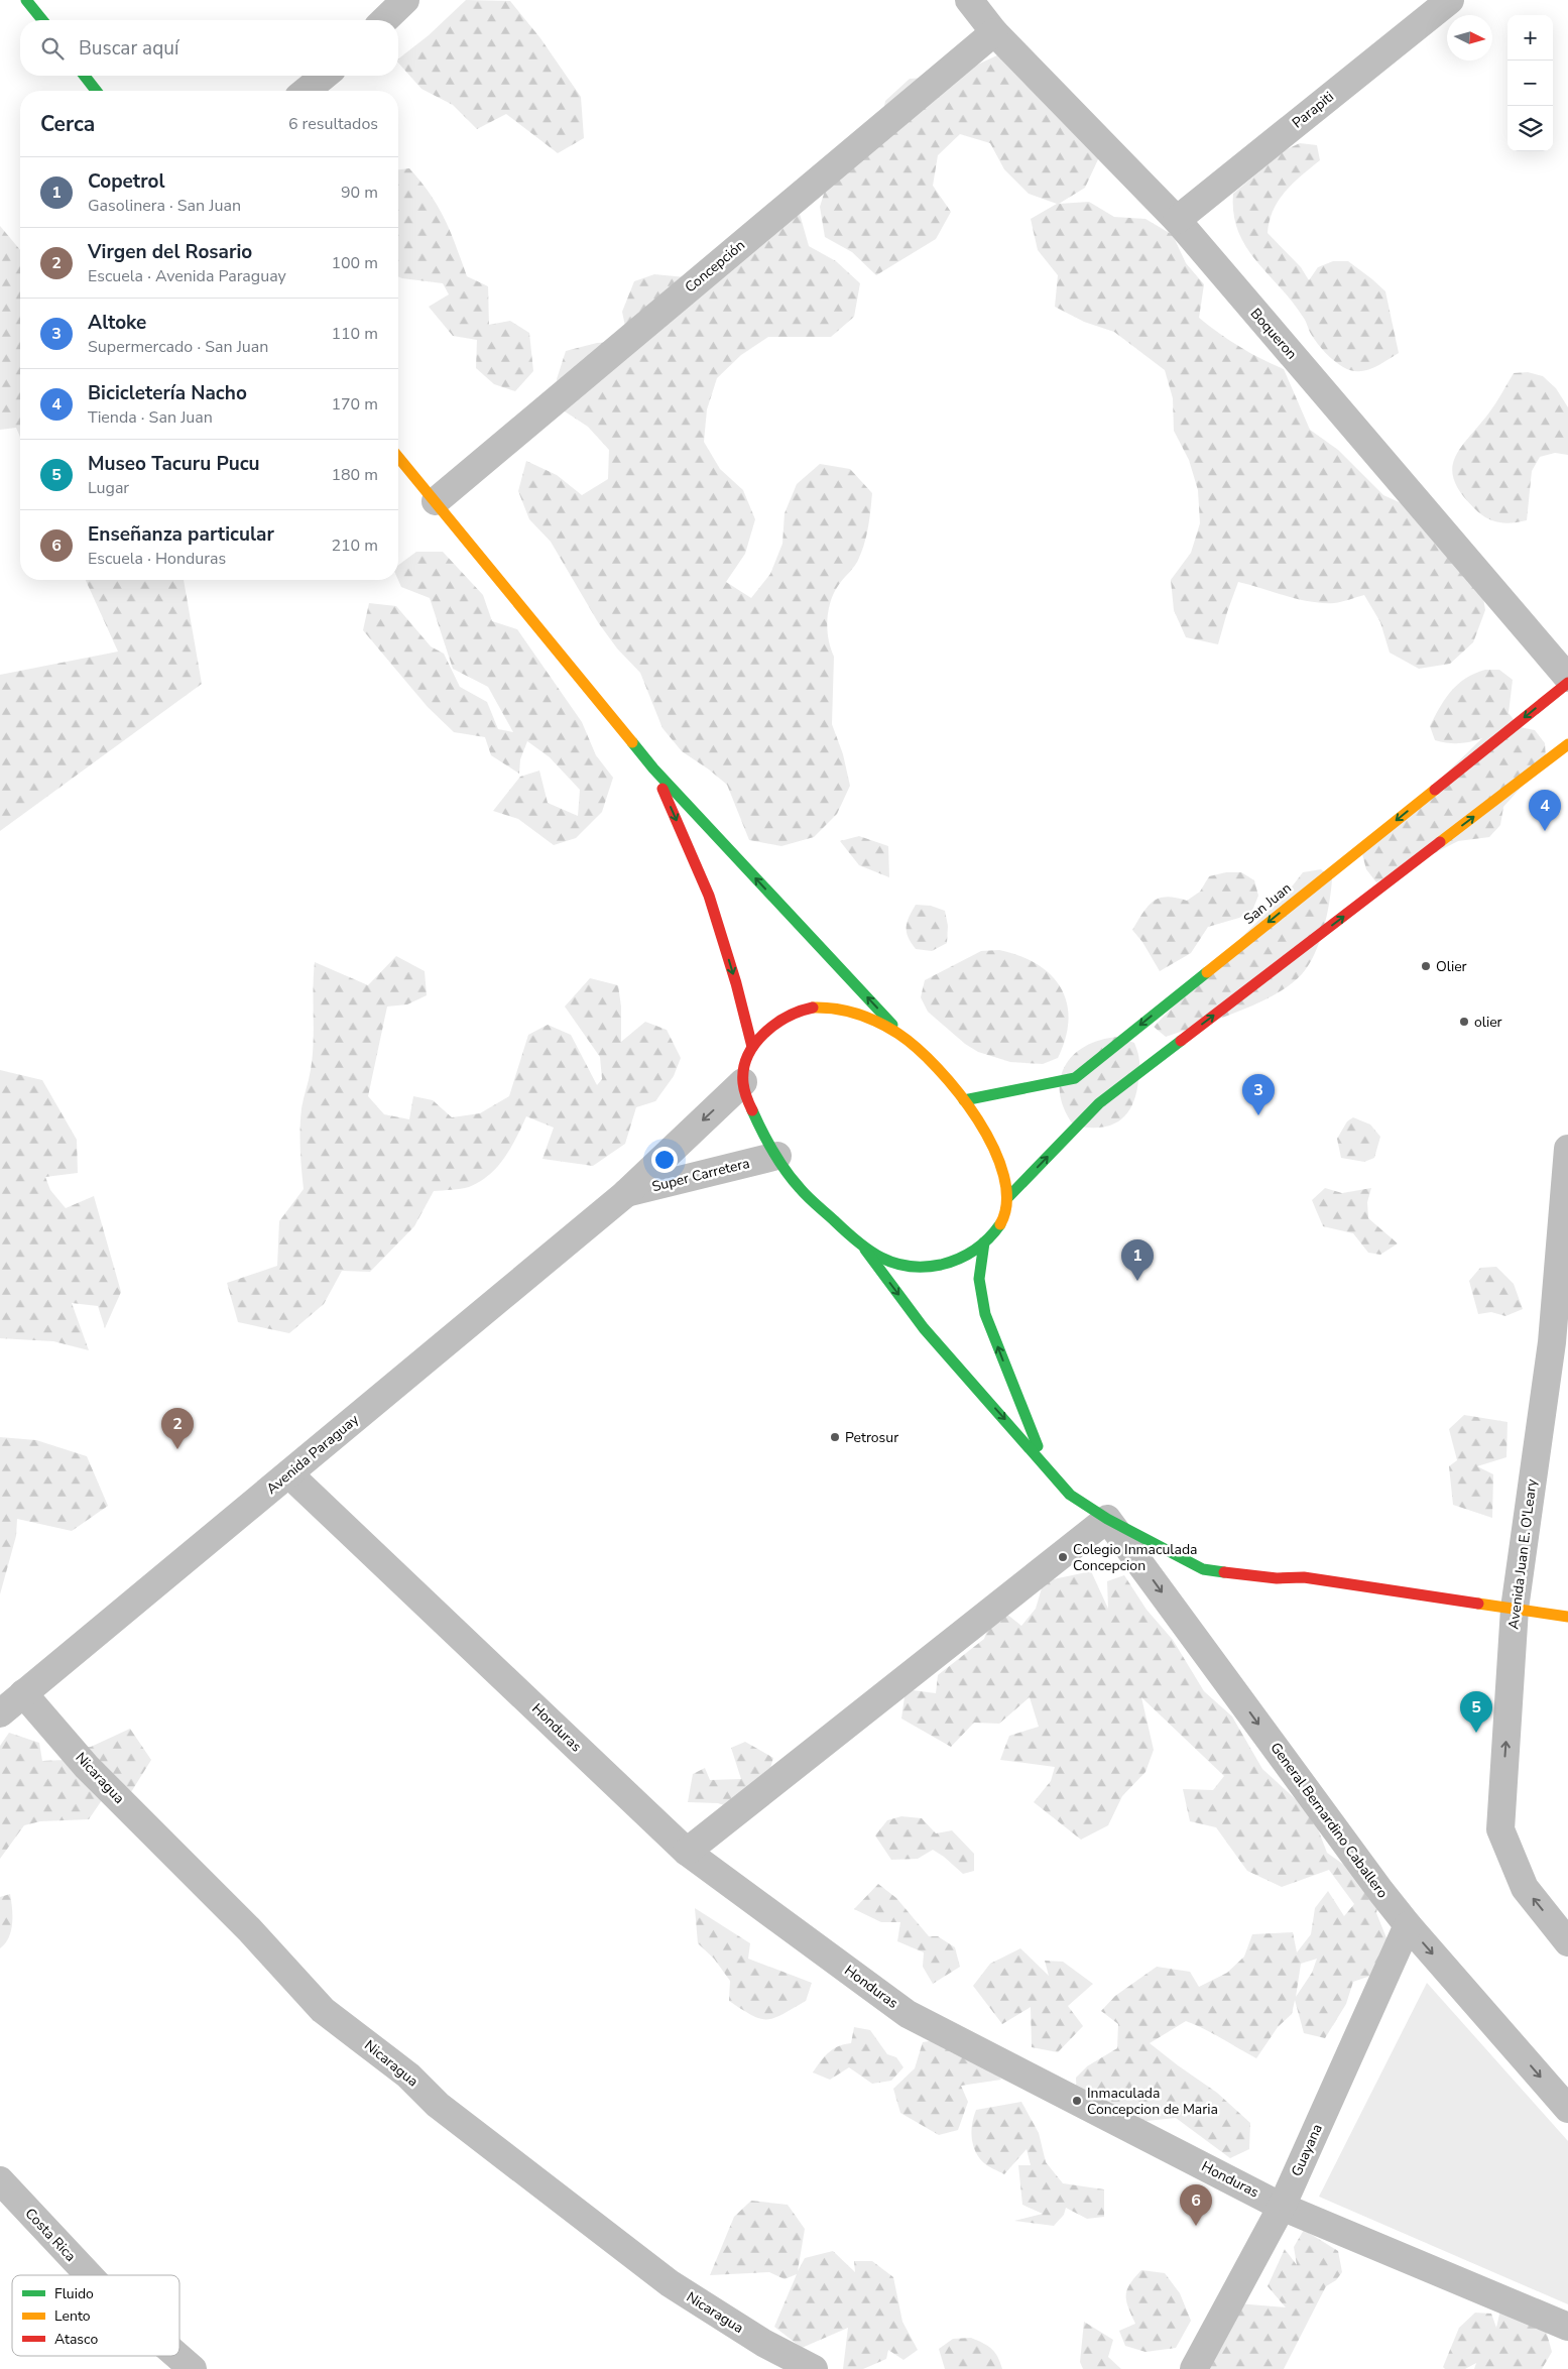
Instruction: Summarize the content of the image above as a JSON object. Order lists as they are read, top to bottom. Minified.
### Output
{"streets":{"main road":["San Juan"],"street":["Parapiti","Concepción","Boqueron","Super Carretera","Avenida Paraguay","Avenida Juan E. O'Leary","Honduras","Nicaragua","General Bernardino Caballero","Guayana","Costa Rica"]},"crossings":[["Parapiti","Boqueron"],["Concepción","Boqueron"],["Super Carretera","Avenida Paraguay"],["Avenida Paraguay","Honduras"],["Avenida Paraguay","Nicaragua"],["Honduras","Guayana"],["General Bernardino Caballero","Guayana"]],"one_way":["Avenida Juan E. O'Leary","General Bernardino Caballero"],"places":["Olier","olier","Petrosur","Colegio Inmaculada Concepcion","Inmaculada Concepcion de Maria"],"legend":["Fluido","Lento","Atasco"],"north":"right","page":{"map_buttons":["+","−"],"search":"Buscar aquí","heading":["Cerca","6 resultados"],"list":[{"mark":"1","name":"Copetrol","note":"Gasolinera · San Juan","value":"90 m"},{"mark":"2","name":"Virgen del Rosario","note":"Escuela · Avenida Paraguay","value":"100 m"},{"mark":"3","name":"Altoke","note":"Supermercado · San Juan","value":"110 m"},{"mark":"4","name":"Bicicletería Nacho","note":"Tienda · San Juan","value":"170 m"},{"mark":"5","name":"Museo Tacuru Pucu","note":"Lugar","value":"180 m"},{"mark":"6","name":"Enseñanza particular","note":"Escuela · Honduras","value":"210 m"}],"pins":["4","3","1","2","5","6"]}}
